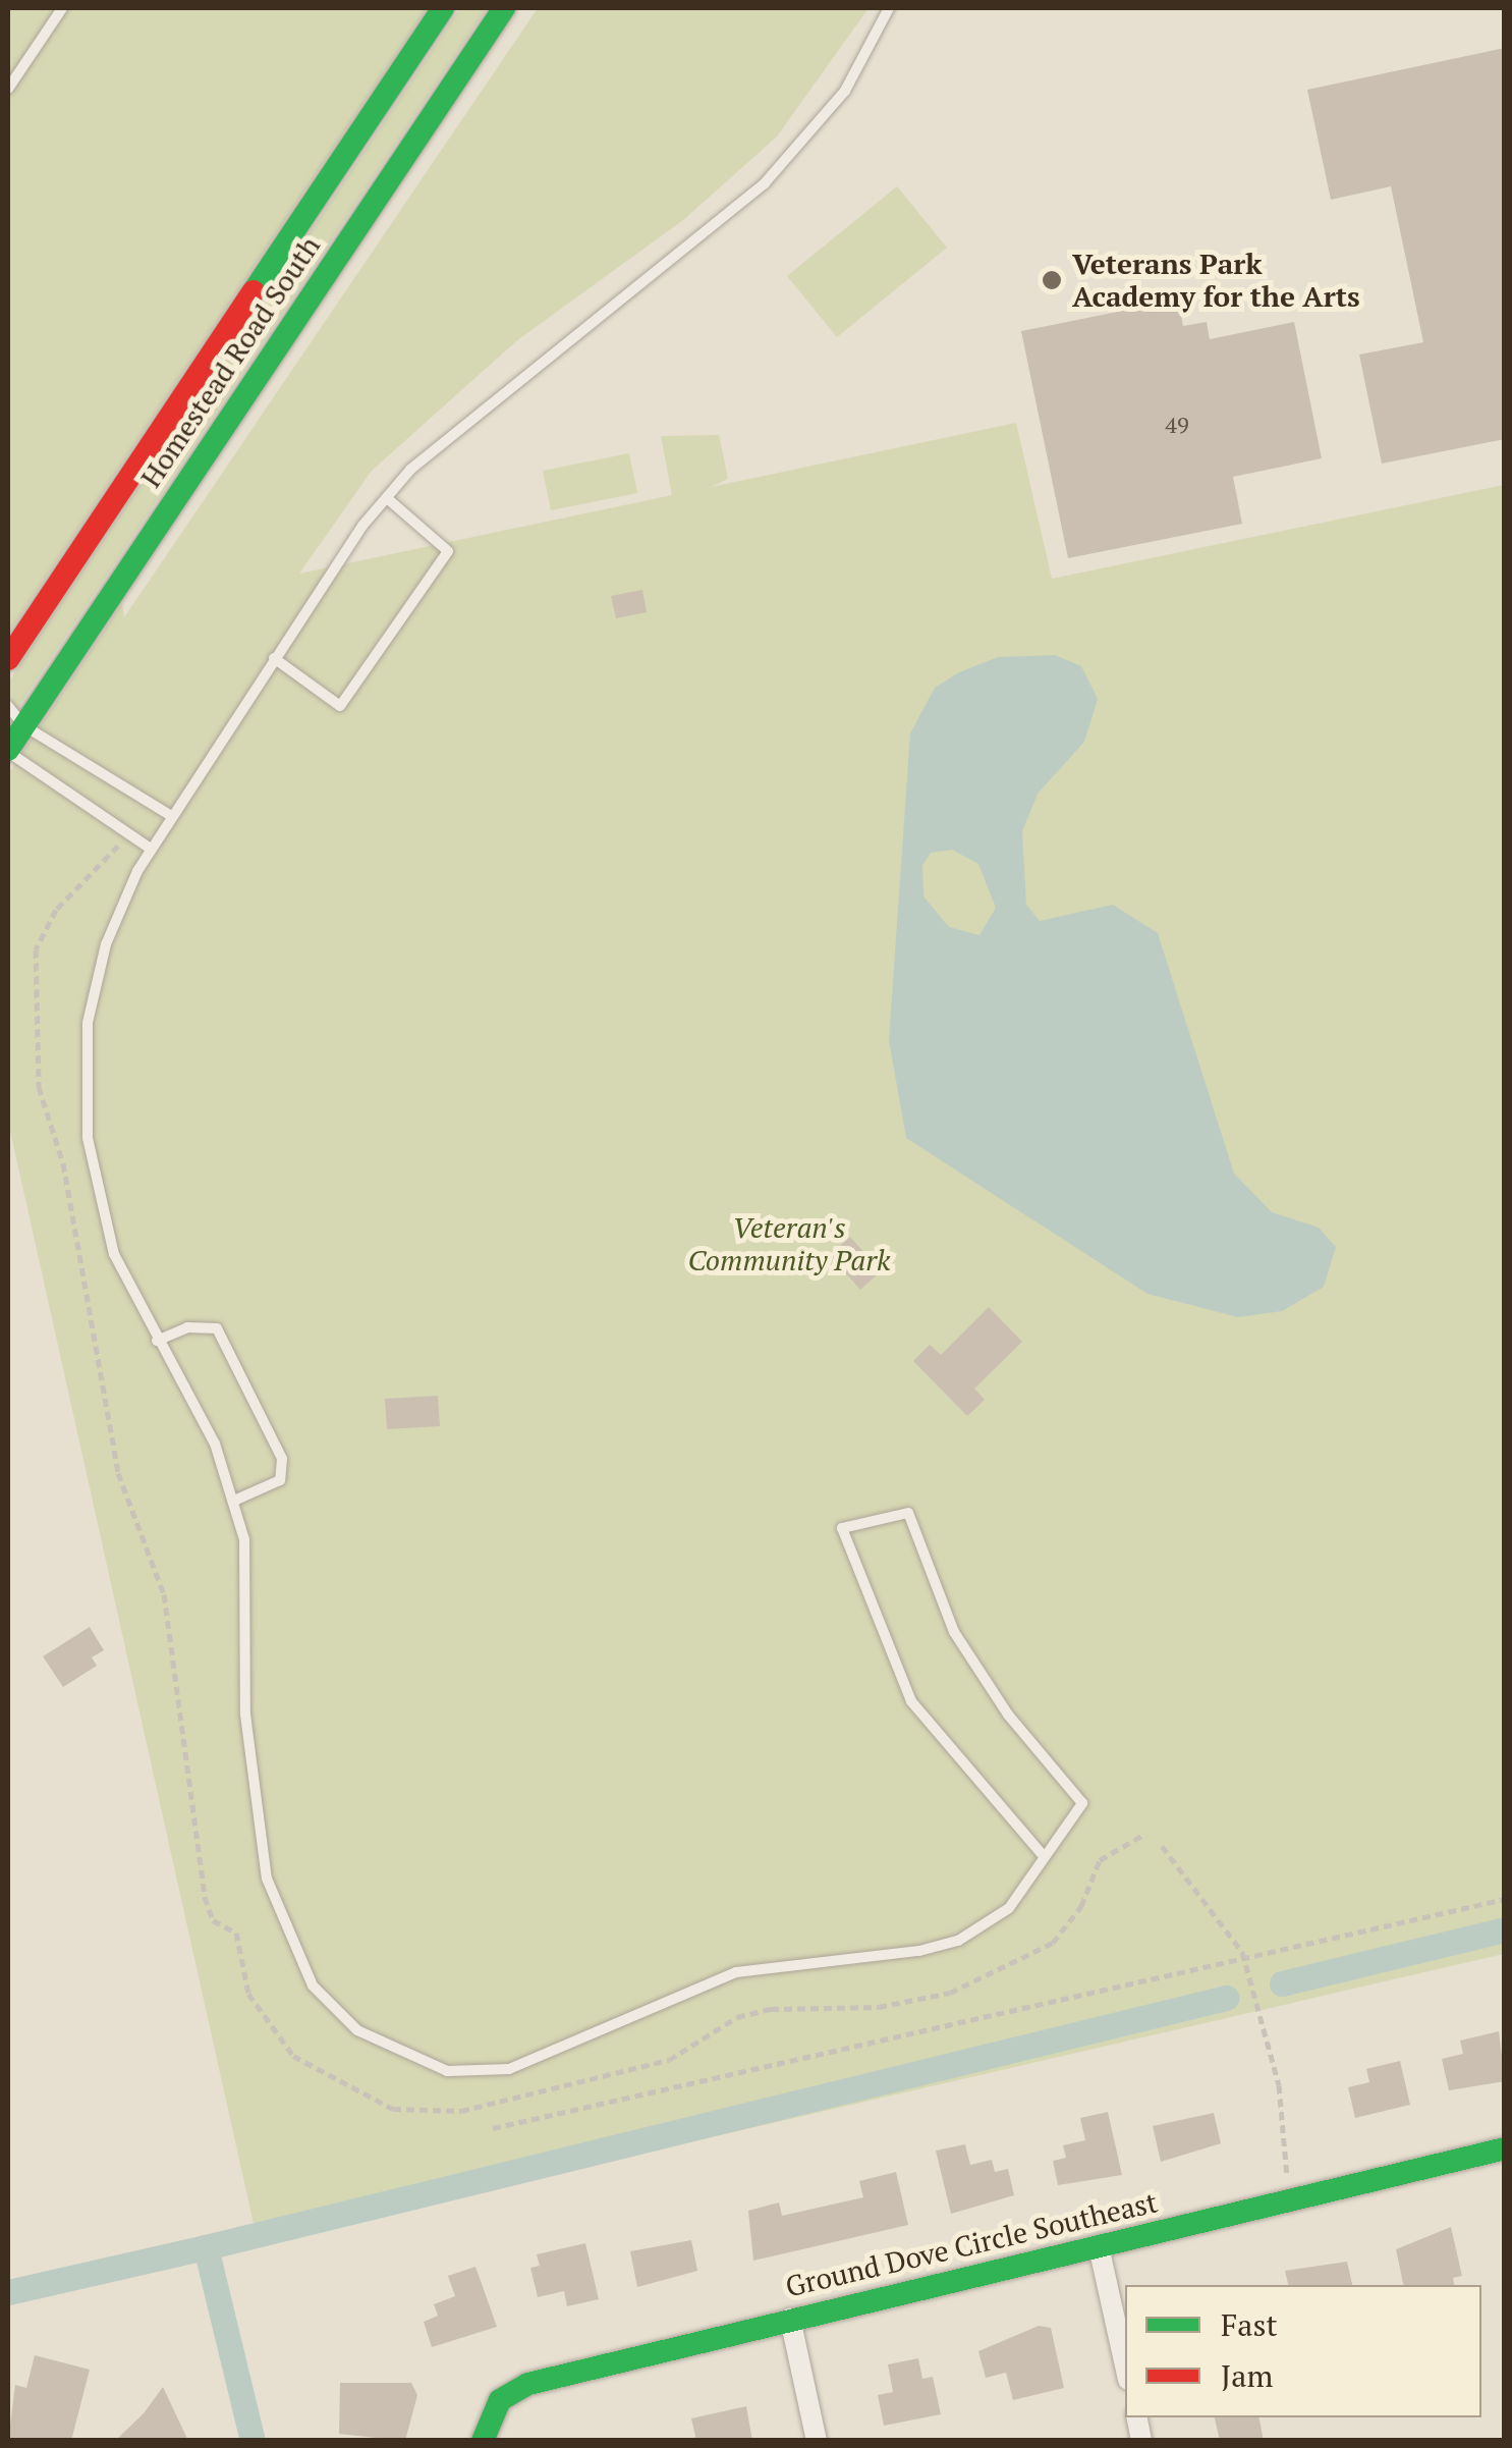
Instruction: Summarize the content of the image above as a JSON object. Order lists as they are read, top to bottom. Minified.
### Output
{"streets":{"main road":["Homestead Road South","Ground Dove Circle Southeast"]},"parks":["Veteran's Community Park"],"places":["Veterans Park Academy for the Arts"],"house_numbers":["49"],"legend":["Fast","Jam"]}
